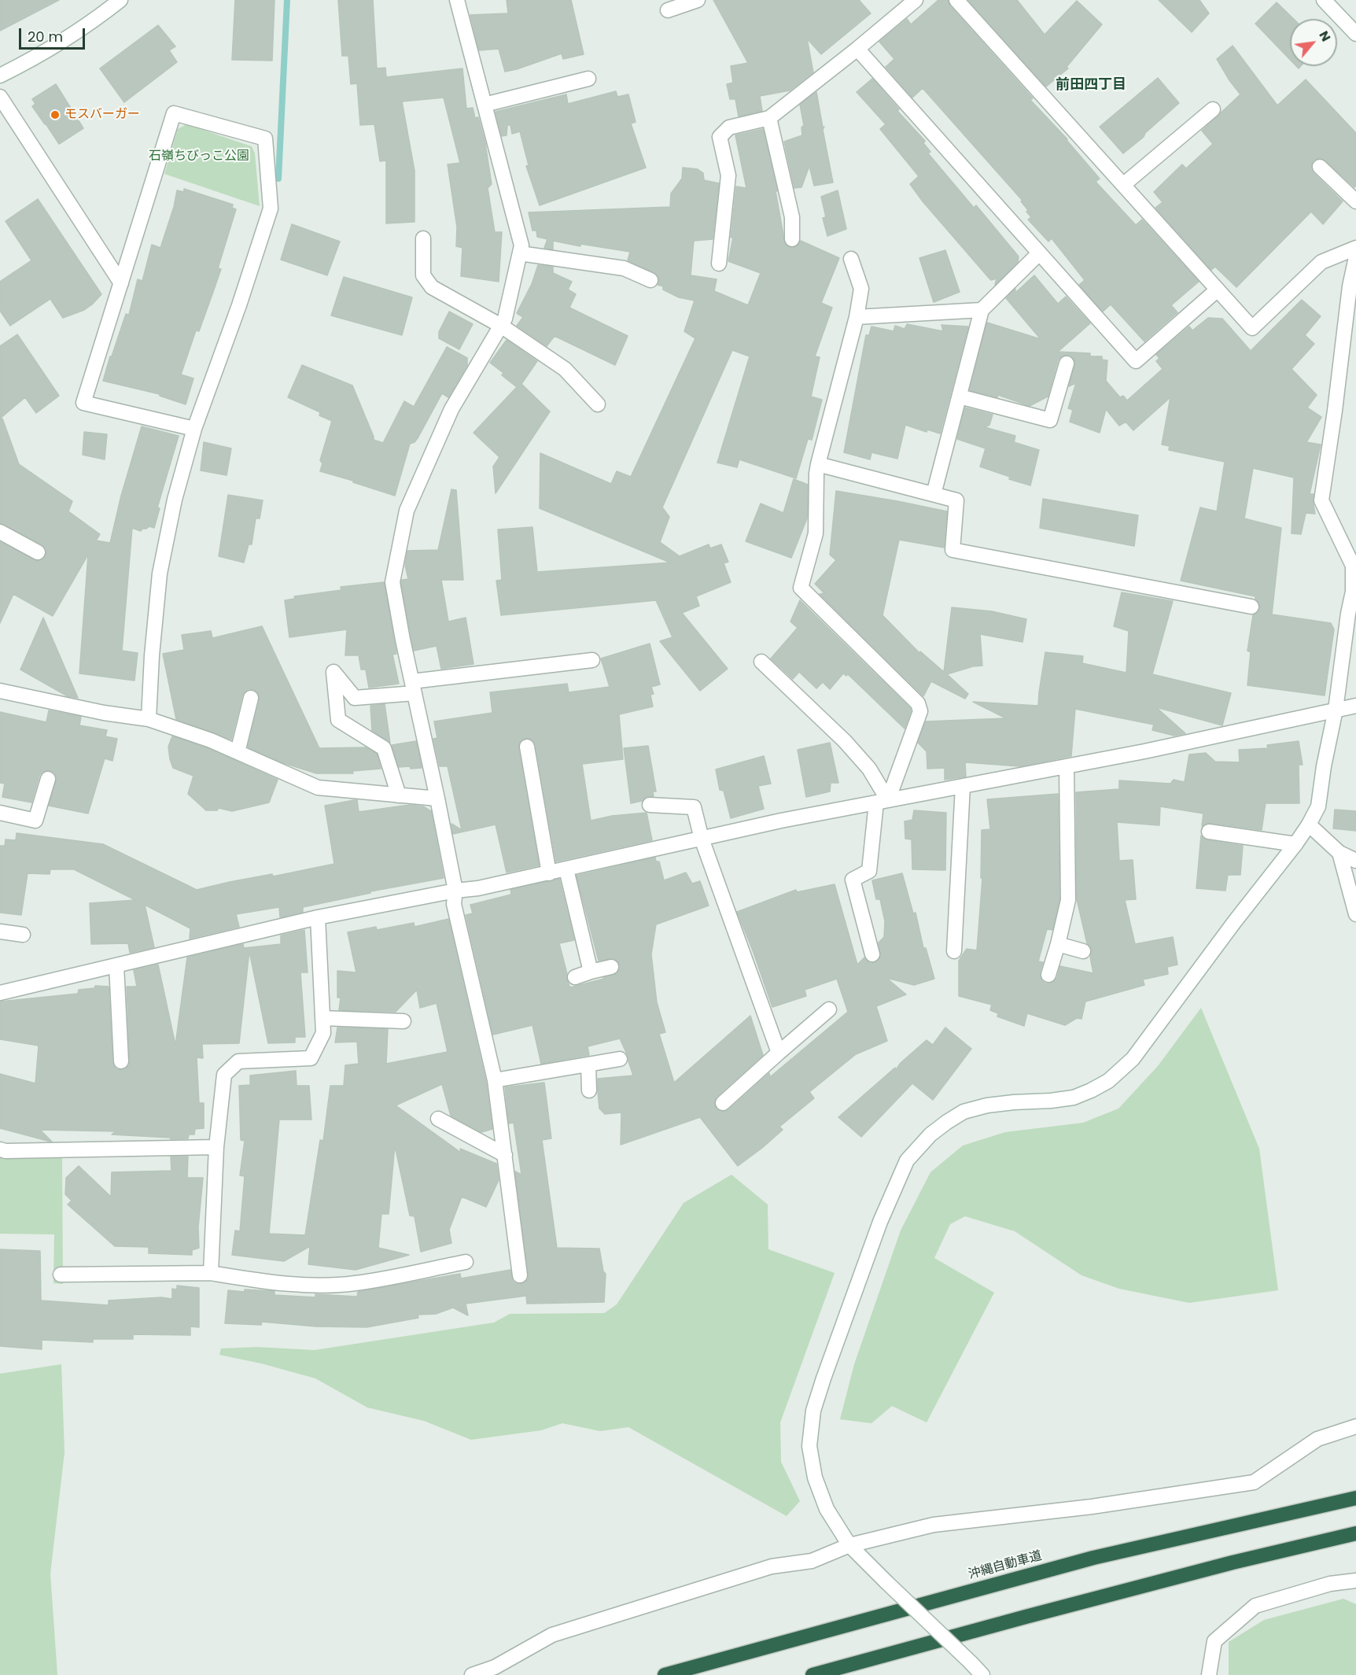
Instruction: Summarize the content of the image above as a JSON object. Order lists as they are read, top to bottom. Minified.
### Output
{"streets":{"highway":["沖縄自動車道"]},"districts":["前田四丁目"],"parks":["石嶺ちびっこ公園"],"places":["モスバーガー"],"scale_bar":"20 m","north":"top right"}
